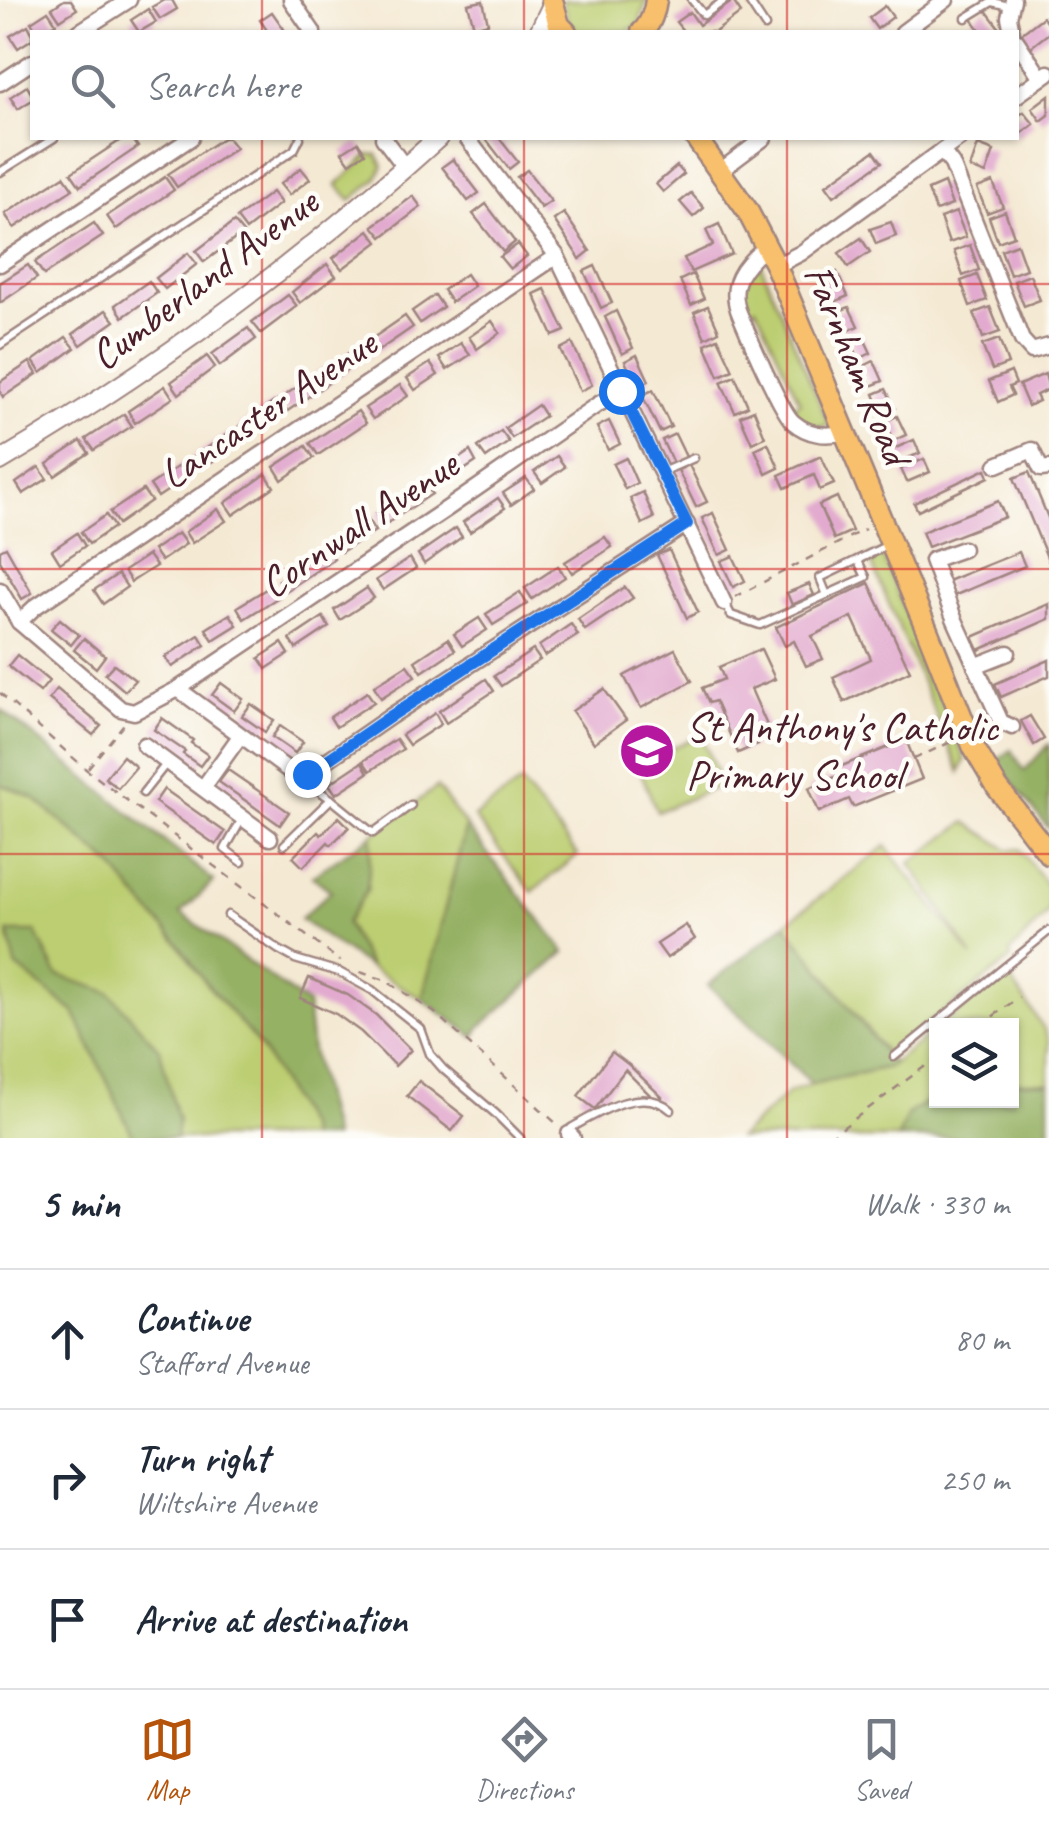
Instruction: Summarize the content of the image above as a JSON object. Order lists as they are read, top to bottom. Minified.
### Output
{"streets":{"main road":["Farnham Road"],"street":["Cumberland Avenue","Lancaster Avenue","Cornwall Avenue"]},"places":{"school or university":["St Anthony's Catholic Primary School"]},"page":{"search":"Search here","heading":["5 min","Walk · 330 m"],"list":[["Continue","Stafford Avenue","80 m"],["Turn right","Wiltshire Avenue","250 m"],"Arrive at destination"],"nav":["Map","Directions","Saved"]}}
